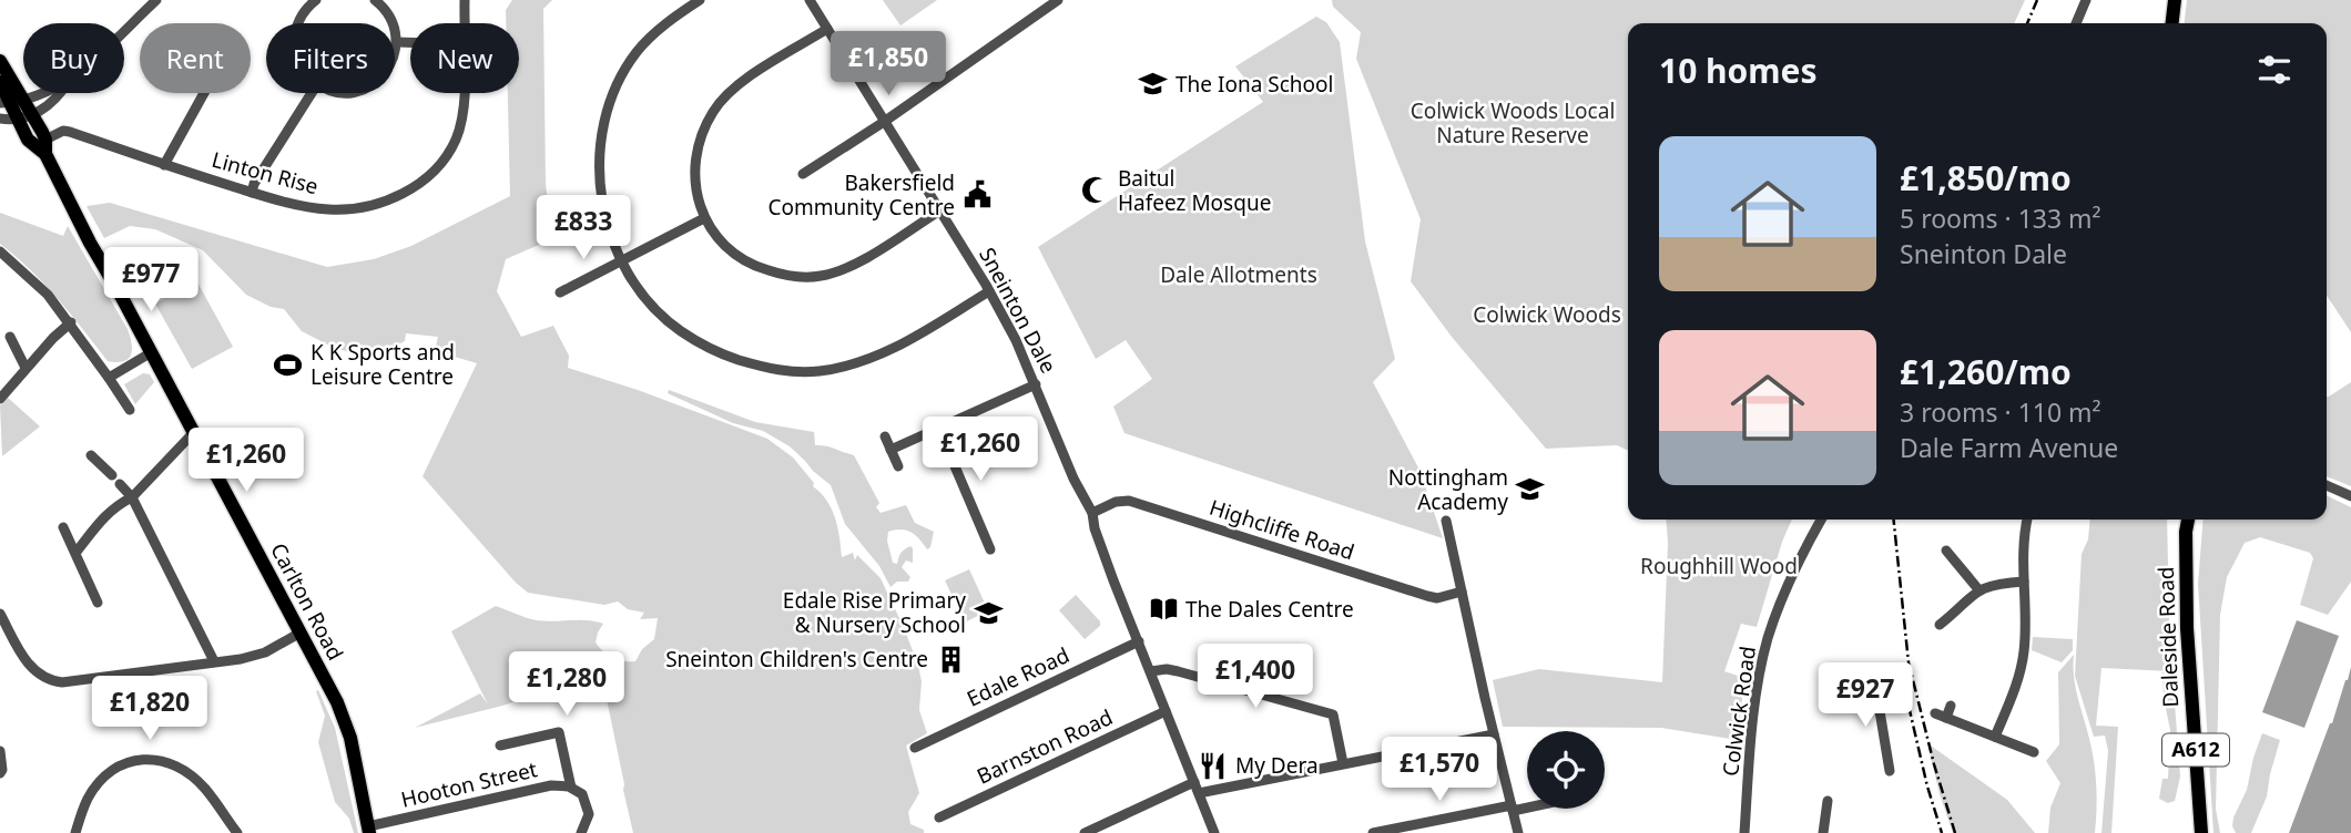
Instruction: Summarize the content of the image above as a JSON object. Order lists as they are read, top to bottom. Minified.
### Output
{"streets":{"main road":["Carlton Road","Daleside Road","A612"],"street":["Linton Rise","Sneinton Dale","Highcliffe Road","Edale Road","Colwick Road","Barnston Road","Hooton Street"]},"crossings":[["Linton Rise","Carlton Road"],["Sneinton Dale","Highcliffe Road"],["Sneinton Dale","Edale Road"],["Sneinton Dale","Barnston Road"],["Carlton Road","Hooton Street"]],"parks":["Colwick Woods Local Nature Reserve","Dale Allotments","Colwick Woods","Roughhill Wood"],"places":{"school or university":["The Iona School","Nottingham Academy","Edale Rise Primary & Nursery School"],"mosque":["Baitul Hafeez Mosque"],"public building":["Bakersfield Community Centre"],"sports":["K K Sports and Leisure Centre"],"library":["The Dales Centre"],"building":["Sneinton Children's Centre"],"restaurant":["My Dera"]},"page":{"chip":["Buy","Rent","Filters","New"],"heading":"10 homes","price":["£1,850","£833","£977","£1,260","£1,260","£1,400","£1,280","£927","£1,820","£1,570"],"list":[{"name":"£1,850/mo","note":"5 rooms · 133 m² · Sneinton Dale"},{"name":"£1,260/mo","note":"3 rooms · 110 m² · Dale Farm Avenue"}]}}
